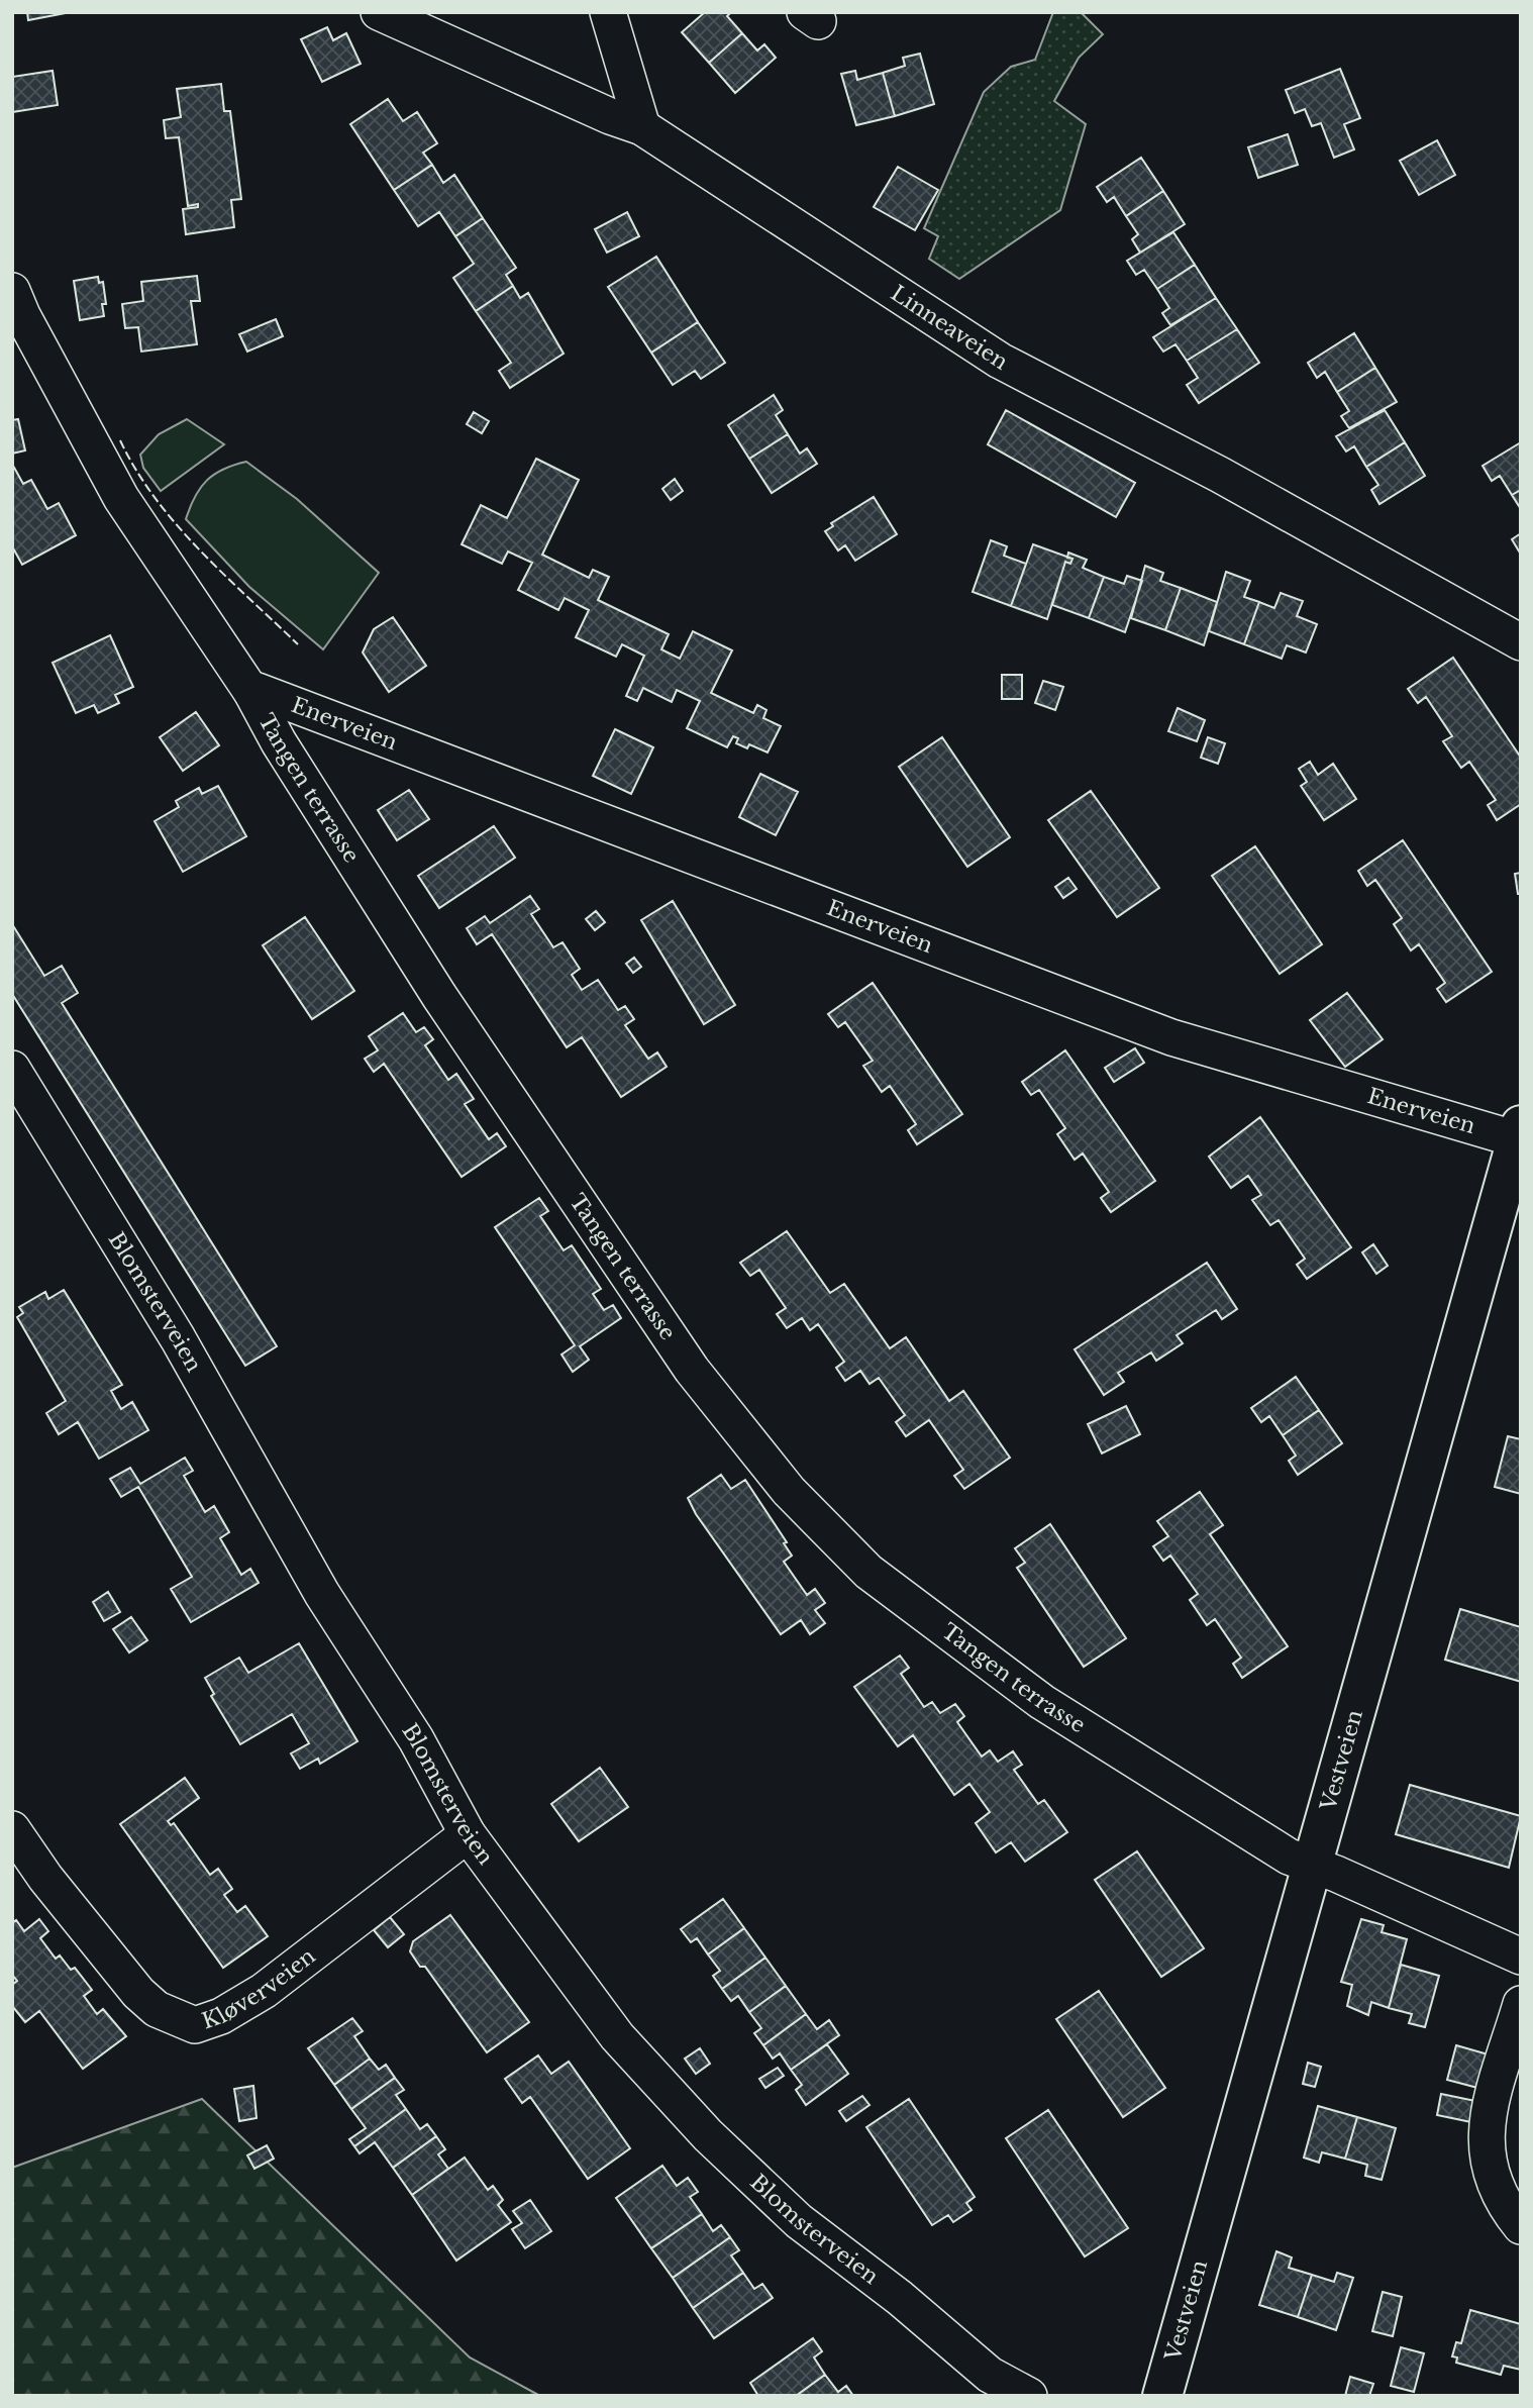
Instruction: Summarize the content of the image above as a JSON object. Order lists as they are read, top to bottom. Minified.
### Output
{"streets":{"main road":["Vestveien"],"street":["Linneaveien","Enerveien","Tangen terrasse","Blomsterveien","Kløverveien"]},"crossings":[["Enerveien","Tangen terrasse"],["Enerveien","Vestveien"],["Tangen terrasse","Vestveien"],["Blomsterveien","Kløverveien"]]}
